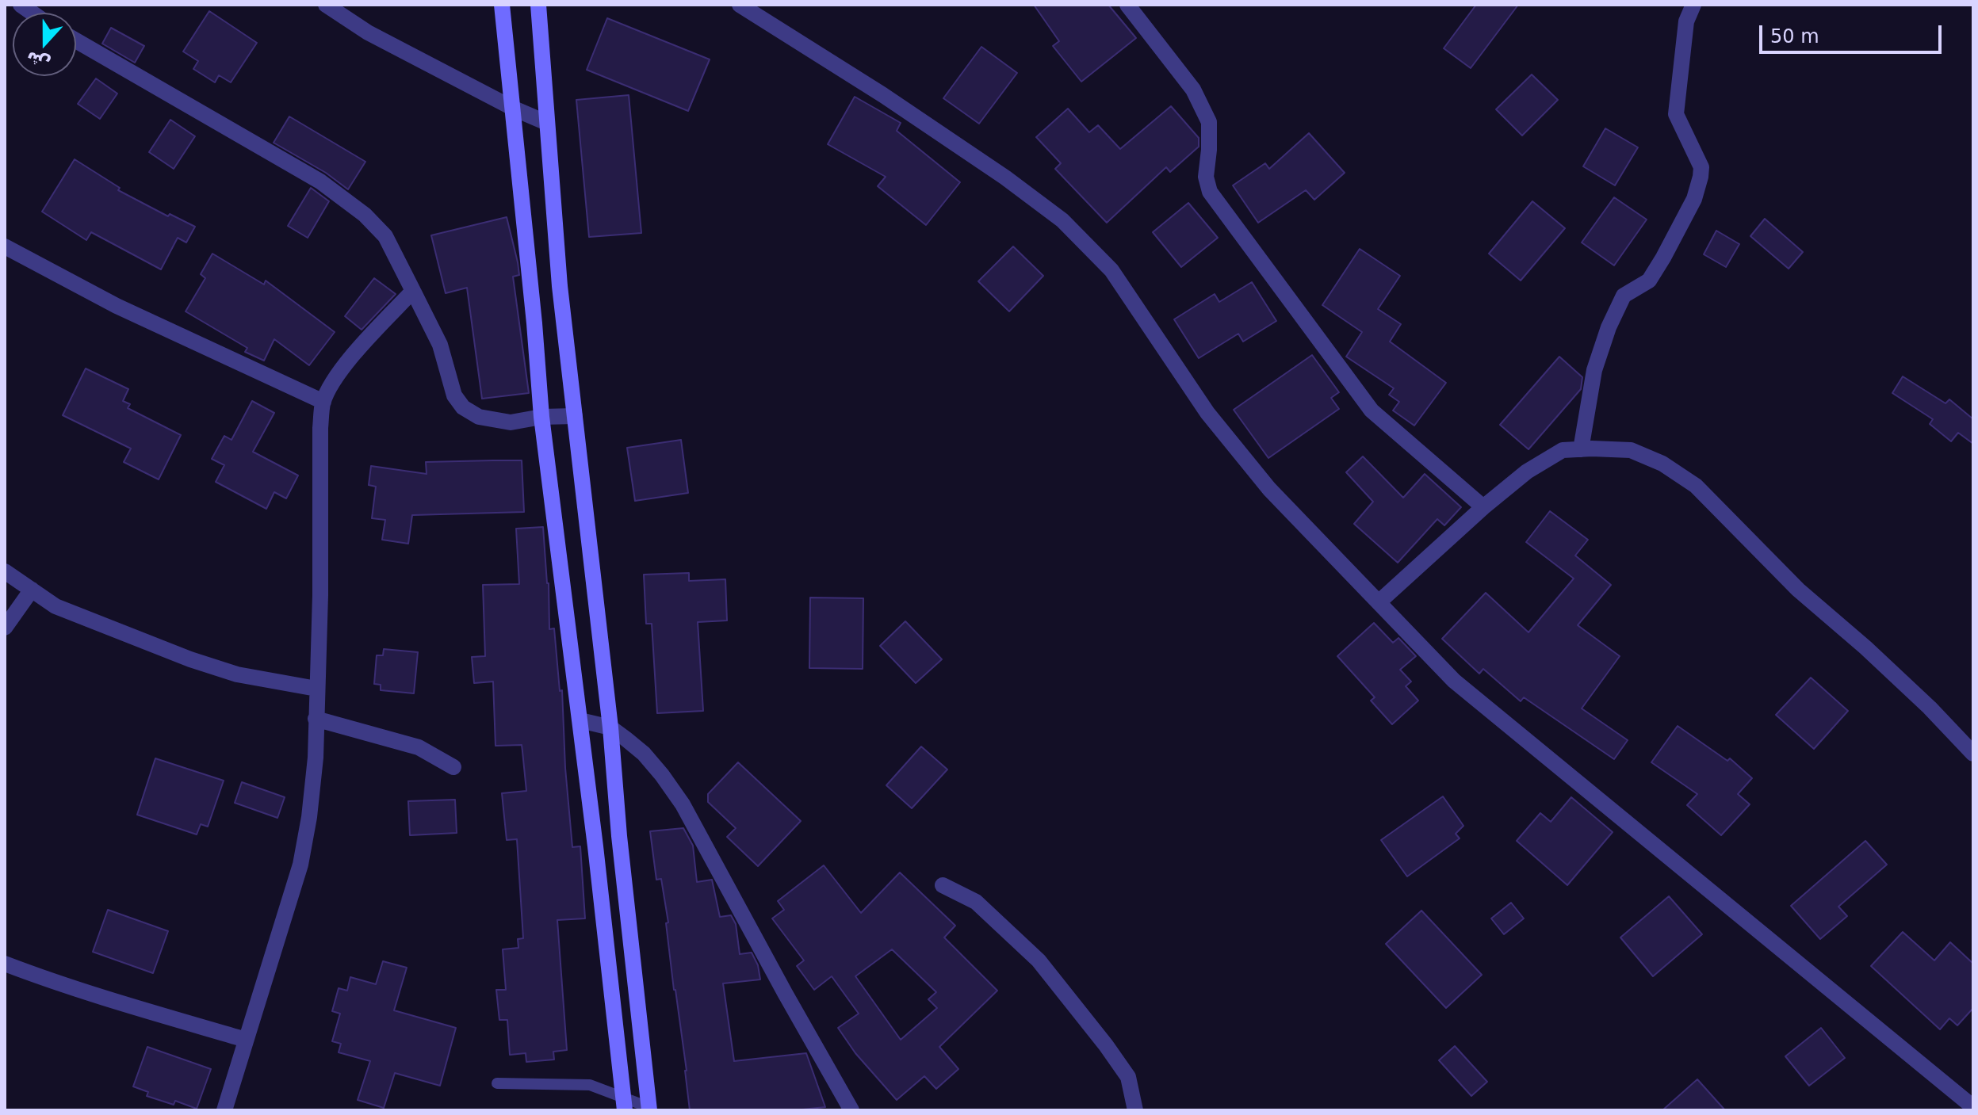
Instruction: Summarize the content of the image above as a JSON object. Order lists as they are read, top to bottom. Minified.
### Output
{"scale_bar":"50 m","north":"bottom"}
